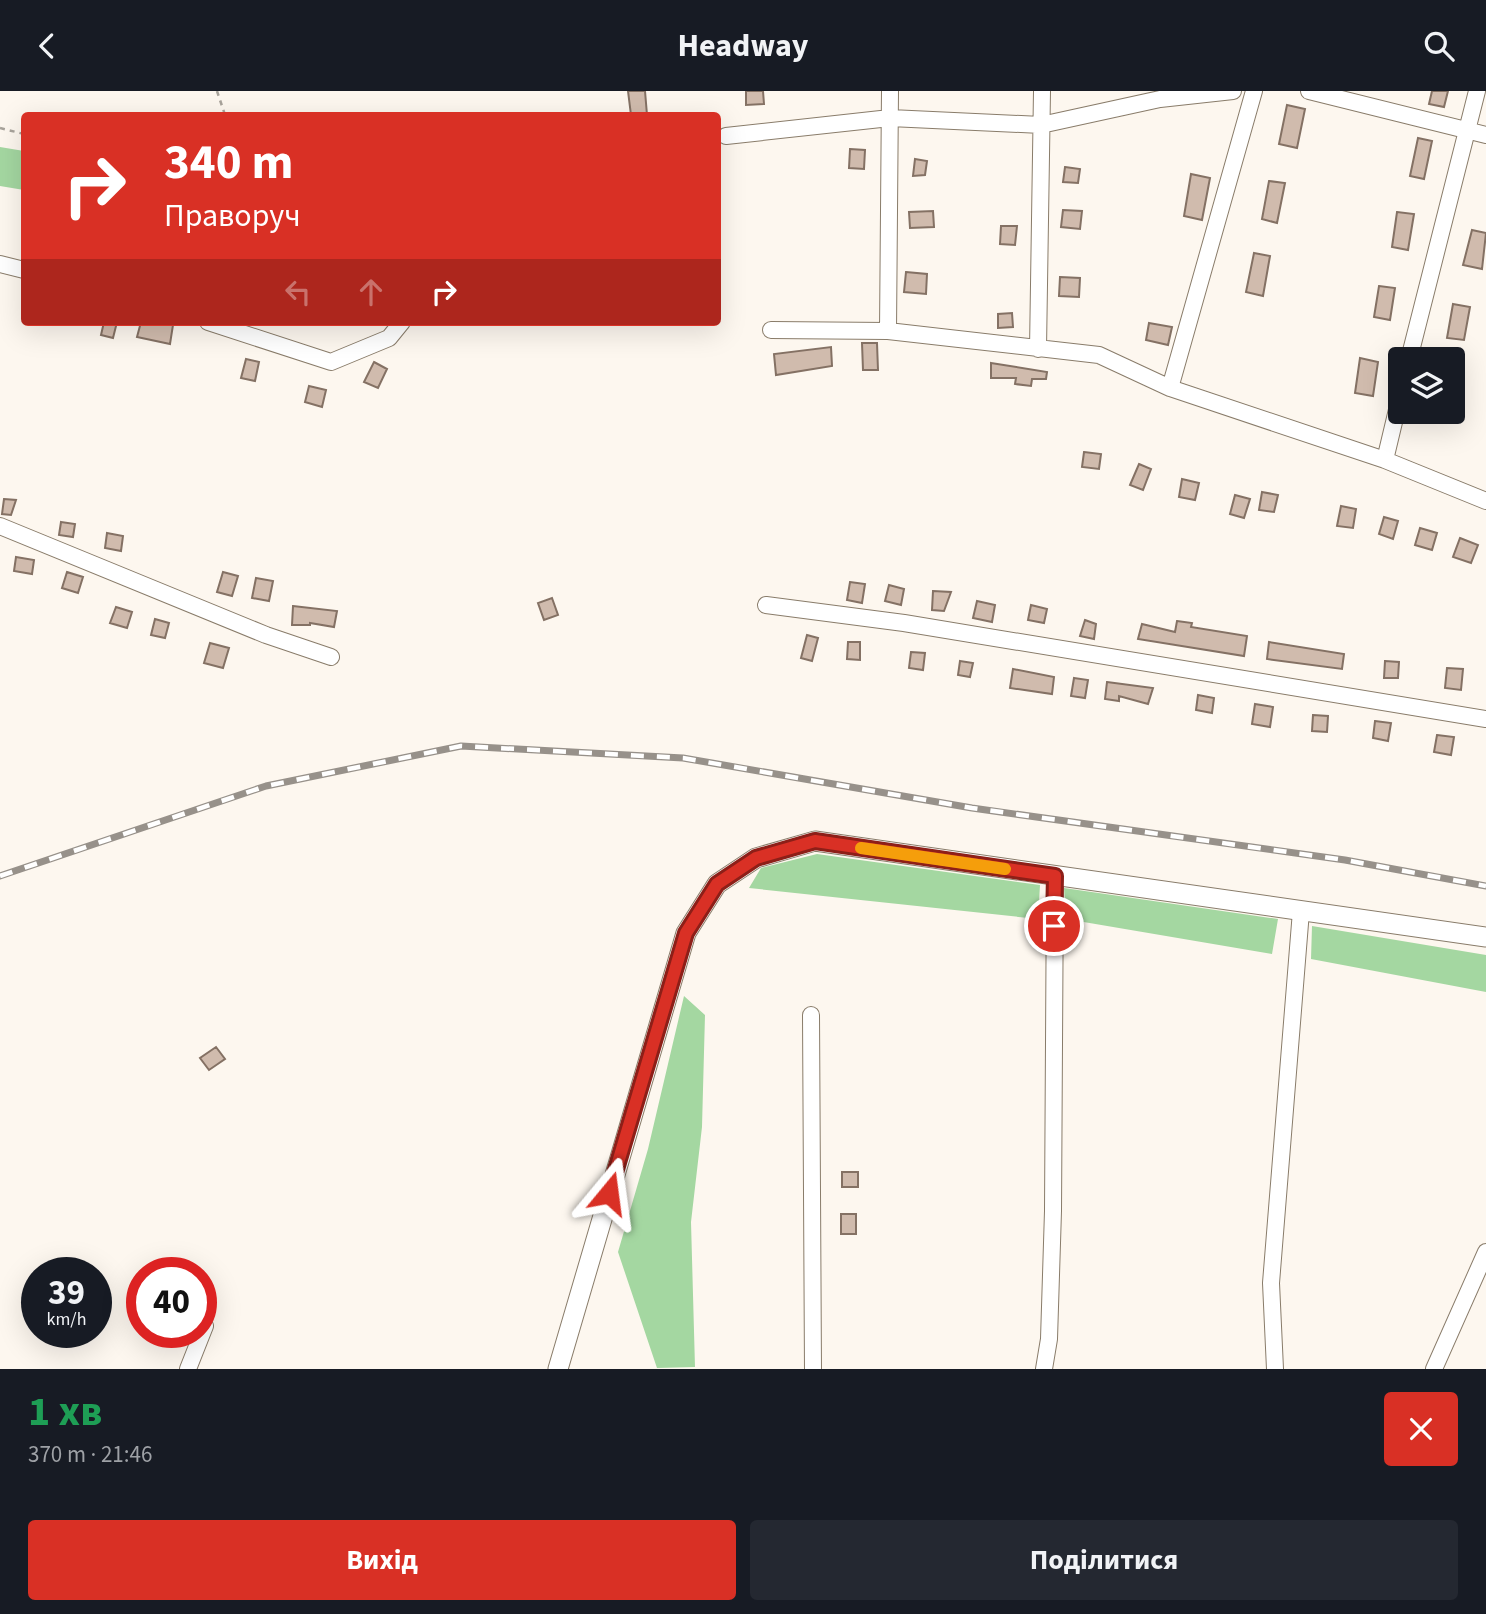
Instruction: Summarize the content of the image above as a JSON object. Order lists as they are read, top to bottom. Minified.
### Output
{"page":{"header":"Headway","turn":["340 m","Праворуч"],"speed":"39 km/h","limit":"40","heading":["1 хв","370 m · 21:46"],"buttons":["Вихід","Поділитися"]}}
